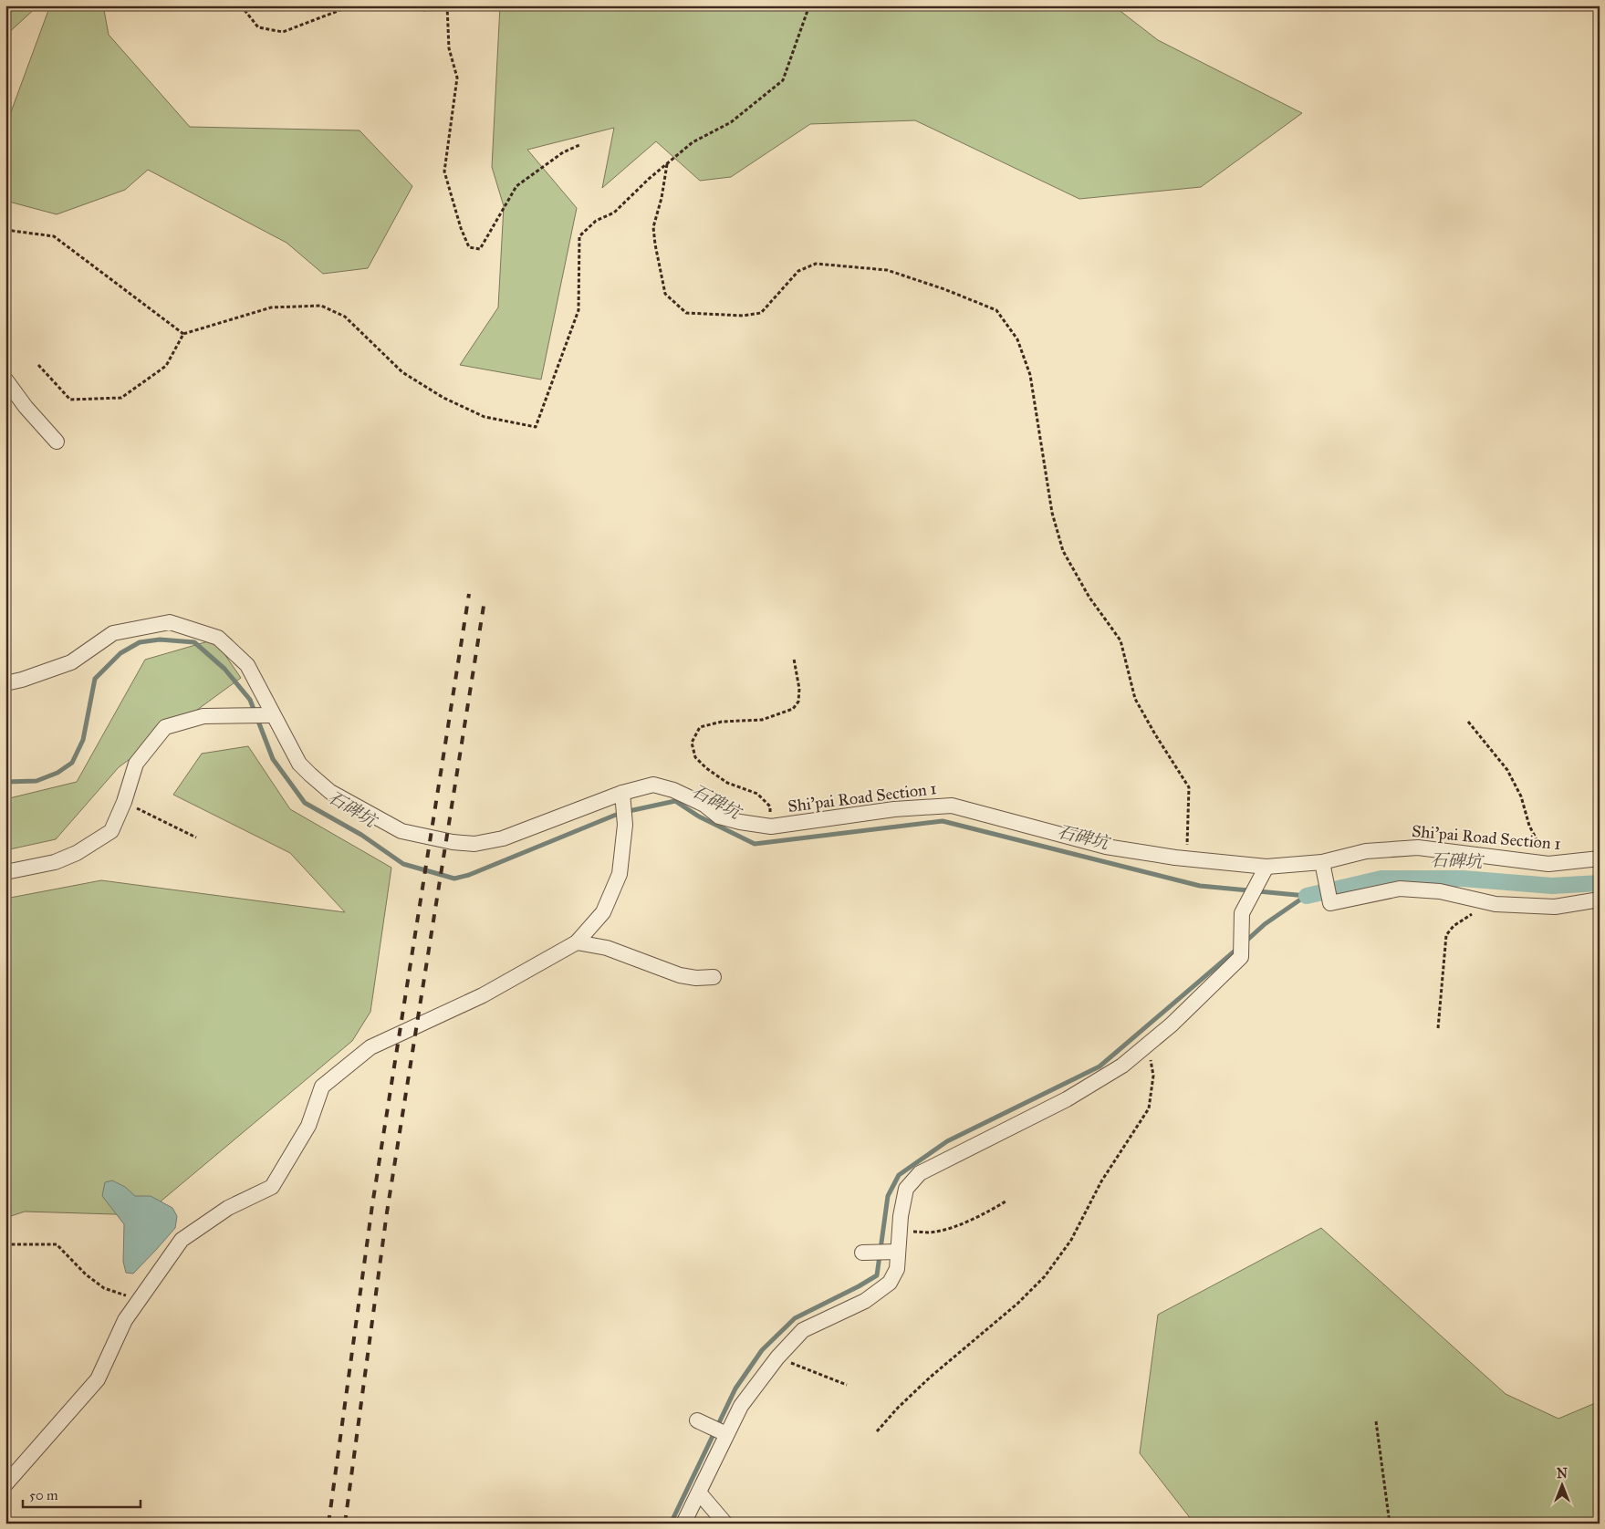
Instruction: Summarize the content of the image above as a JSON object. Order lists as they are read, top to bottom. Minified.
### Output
{"streets":{"street":["Shi'pai Road Section 1"]},"water":["石碑坑"],"scale_bar":"50 m","north":"top"}
